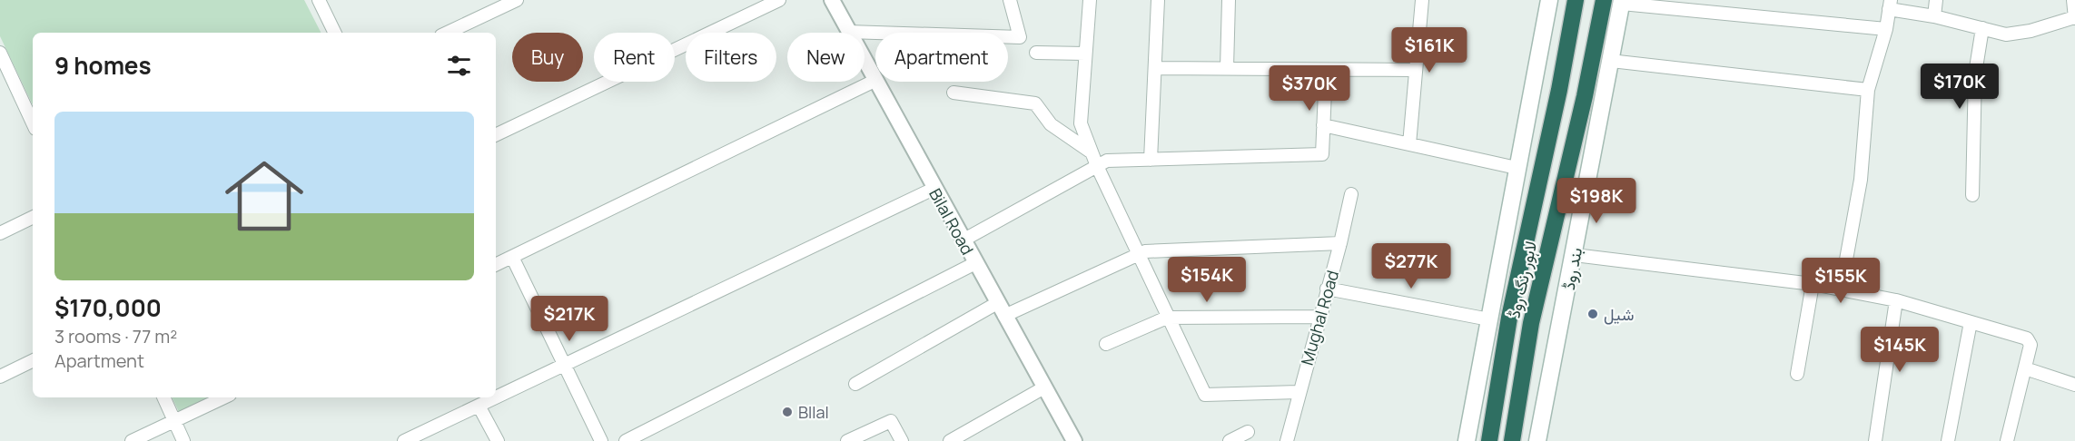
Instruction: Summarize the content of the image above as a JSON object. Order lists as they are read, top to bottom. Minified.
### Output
{"streets":{"highway":["لاہور رنگ روڈ"],"main road":["بند روڈ"],"street":["Bilal Road","Mughal Road"]},"places":["شیل","BIlal"],"page":{"price":["$161K","$170K","$370K","$198K","$277K","$154K","$155K","$217K","$145K"],"chip":["Buy","Rent","Filters","New","Apartment"],"heading":"9 homes","list":[{"name":"$170,000","note":"3 rooms · 77 m² · Apartment"}]}}
